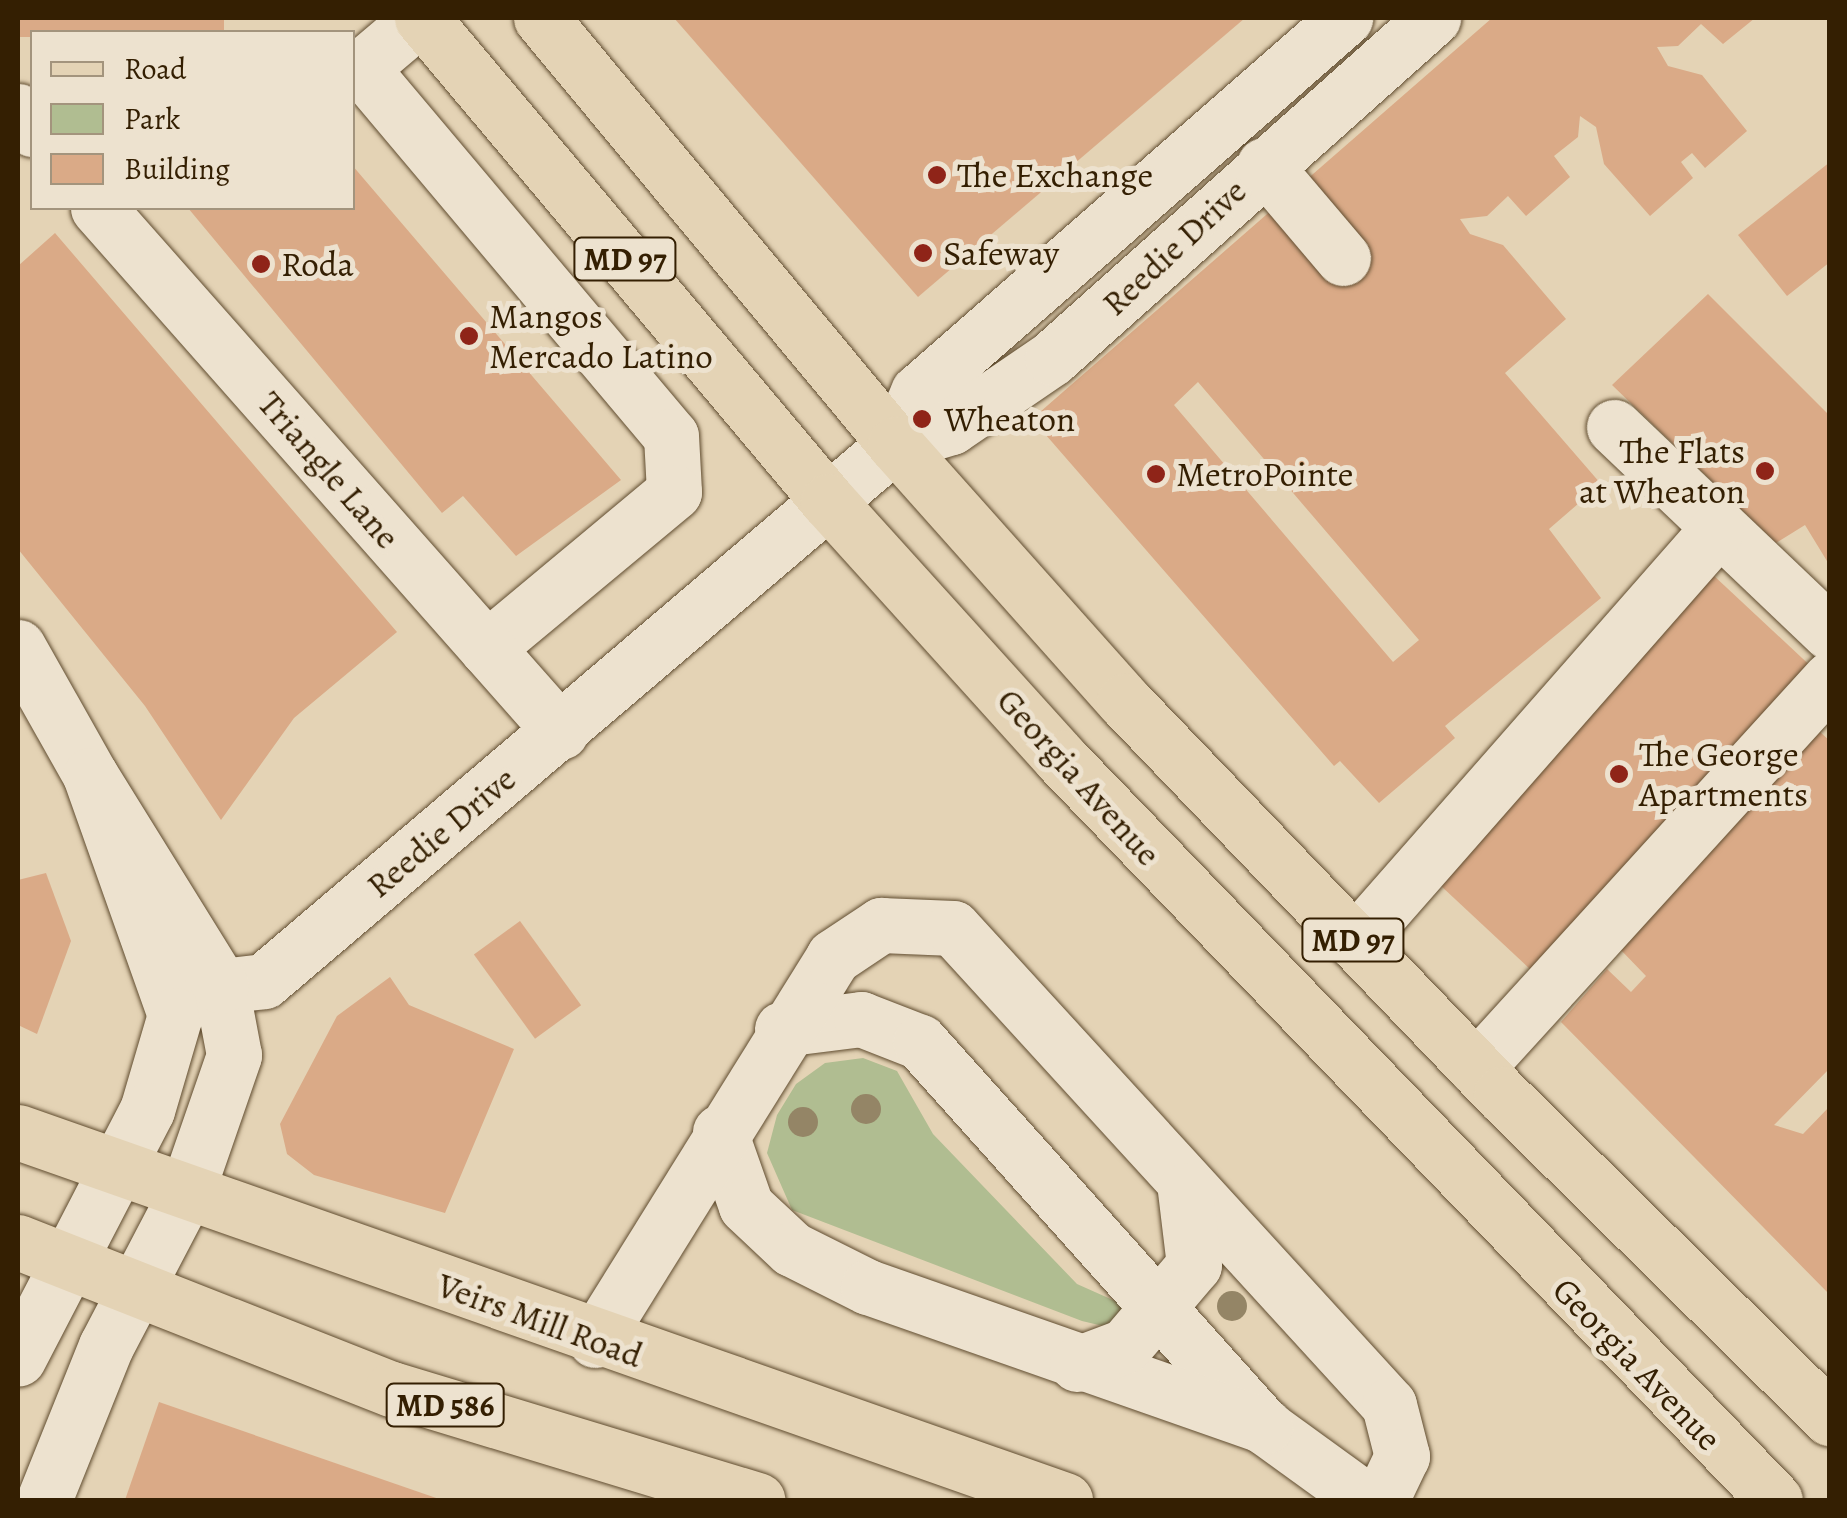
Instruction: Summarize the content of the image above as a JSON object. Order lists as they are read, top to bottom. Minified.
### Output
{"streets":{"main road":["MD 97","Georgia Avenue","Veirs Mill Road","MD 586"],"street":["Reedie Drive","Triangle Lane"]},"crossings":[["Reedie Drive","MD 97"],["Reedie Drive","Triangle Lane"],["Reedie Drive","Georgia Avenue"]],"places":["The Exchange","Safeway","Roda","Mangos Mercado Latino","Wheaton","The Flats at Wheaton","MetroPointe","The George Apartments"],"legend":["Road","Park","Building"]}
